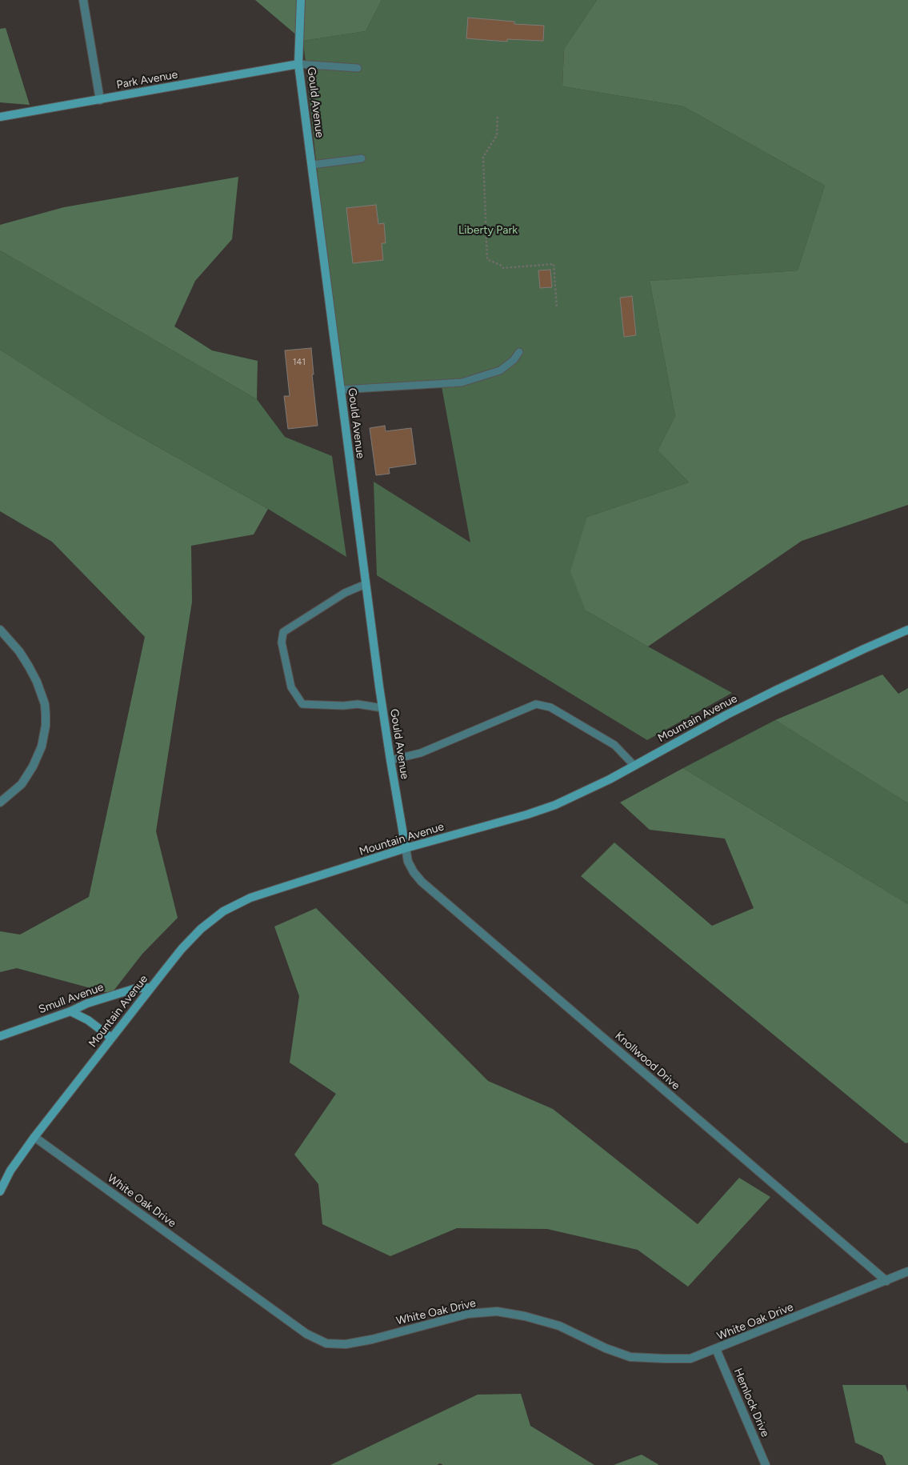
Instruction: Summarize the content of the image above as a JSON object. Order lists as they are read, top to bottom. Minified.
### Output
{"streets":{"street":["Park Avenue","Gould Avenue","Mountain Avenue","Smull Avenue","Knollwood Drive","White Oak Drive","Hemlock Drive"]},"crossings":[["Park Avenue","Gould Avenue"],["Gould Avenue","Mountain Avenue"],["Gould Avenue","Knollwood Drive"],["Mountain Avenue","Smull Avenue"],["Mountain Avenue","Knollwood Drive"],["Mountain Avenue","White Oak Drive"],["Knollwood Drive","White Oak Drive"],["White Oak Drive","Hemlock Drive"]],"parks":["Liberty Park"],"house_numbers":["141"]}
